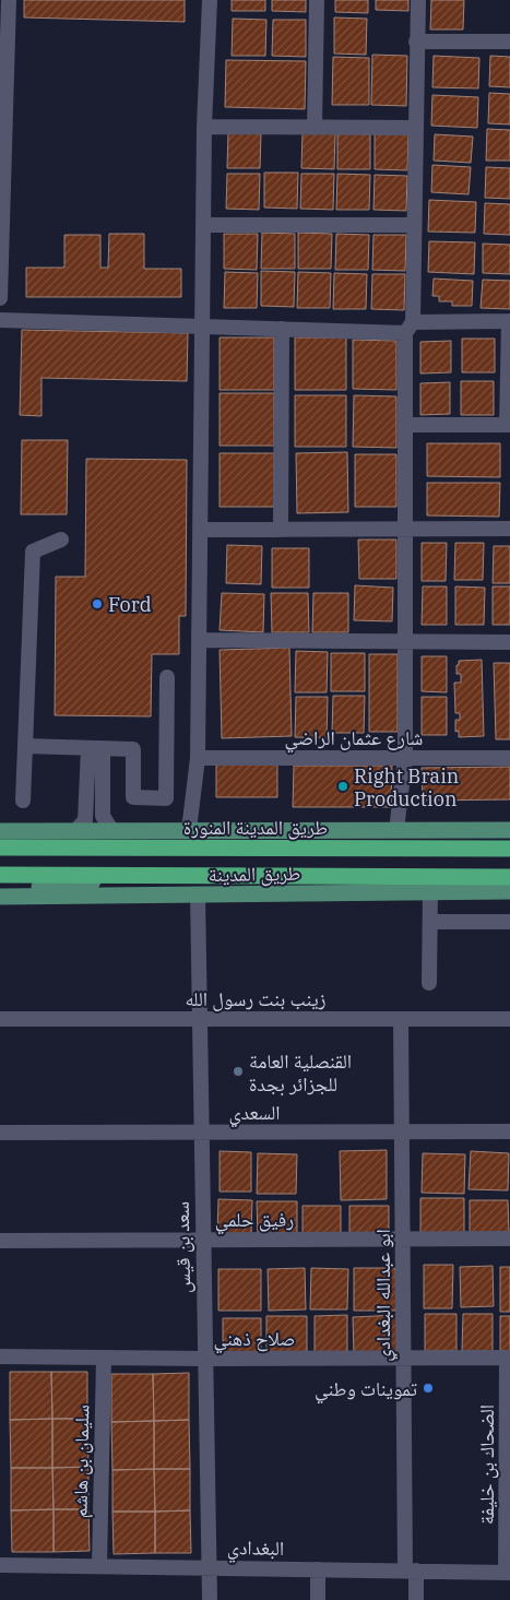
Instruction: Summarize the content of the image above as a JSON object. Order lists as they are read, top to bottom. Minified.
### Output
{"streets":{"highway":["طريق المدينة المنورة"],"main road":["طريق المدينة"],"street":["شارع عثمان الراضي","زينب بنت رسول الله","السعدي","رفيق حلمي","سعد بن قيس","ابو عبدالله البغدادي","صلاح ذهني","سليمان بن هاشم","الضحاك بن خليفة","البغدادي"]},"crossings":[["طريق المدينة","سعد بن قيس"],["زينب بنت رسول الله","سعد بن قيس"],["زينب بنت رسول الله","ابو عبدالله البغدادي"],["السعدي","سعد بن قيس"],["السعدي","ابو عبدالله البغدادي"],["رفيق حلمي","سعد بن قيس"],["رفيق حلمي","ابو عبدالله البغدادي"],["سعد بن قيس","صلاح ذهني"],["سعد بن قيس","البغدادي"],["ابو عبدالله البغدادي","صلاح ذهني"],["ابو عبدالله البغدادي","البغدادي"],["صلاح ذهني","سليمان بن هاشم"],["صلاح ذهني","الضحاك بن خليفة"],["سليمان بن هاشم","البغدادي"],["الضحاك بن خليفة","البغدادي"]],"places":["Ford","Right Brain Production","القنصلية العامة للجزائر بجدة","تموينات وطني"]}
